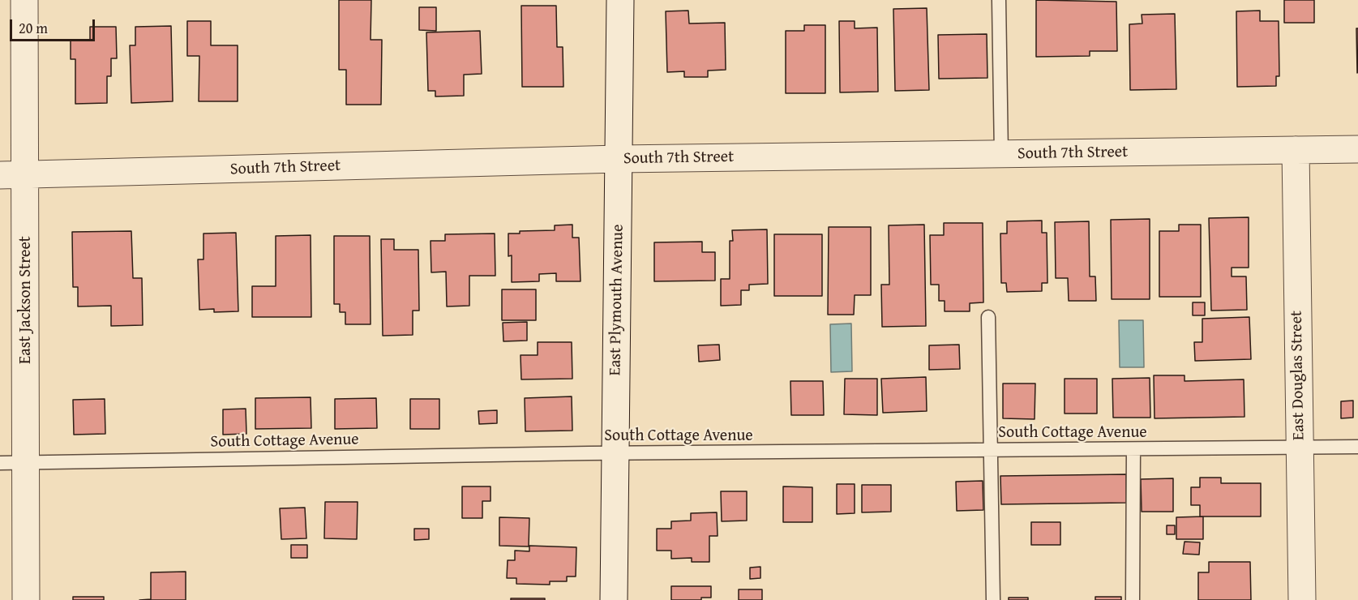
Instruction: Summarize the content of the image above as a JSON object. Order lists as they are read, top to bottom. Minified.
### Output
{"streets":{"street":["South 7th Street","East Jackson Street","East Plymouth Avenue","East Douglas Street"],"lane":["South Cottage Avenue"]},"crossings":[["South 7th Street","East Jackson Street"],["South 7th Street","East Plymouth Avenue"],["South 7th Street","East Douglas Street"],["East Jackson Street","South Cottage Avenue"],["East Plymouth Avenue","South Cottage Avenue"],["East Douglas Street","South Cottage Avenue"]],"scale_bar":"20 m"}
